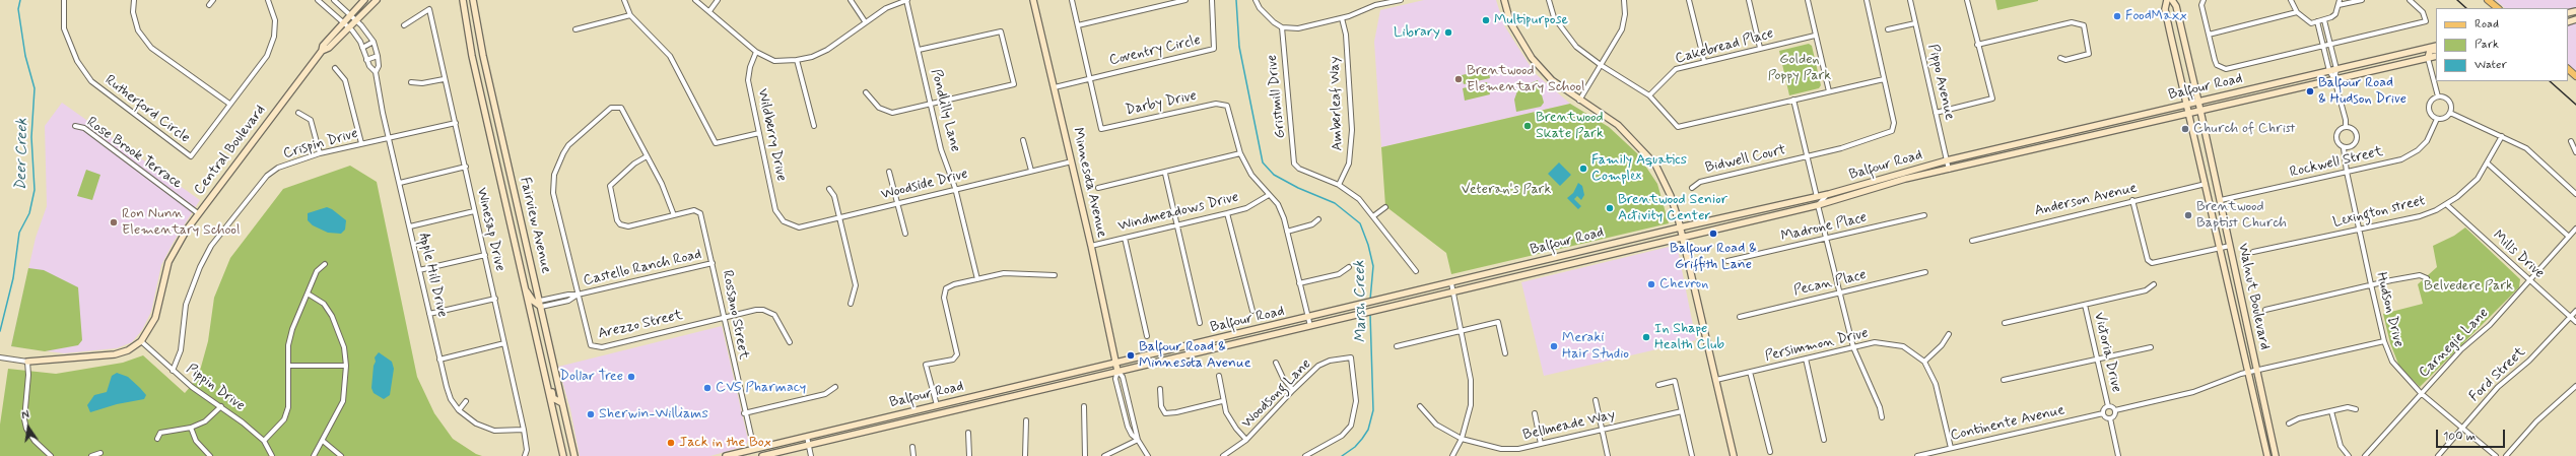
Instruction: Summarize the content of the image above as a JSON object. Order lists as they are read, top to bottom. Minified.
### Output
{"streets":{"main road":["Balfour Road","Central Boulevard","Minnesota Avenue","Fairview Avenue","Walnut Boulevard"],"street":["Cakebread Place","Coventry Circle","Pippo Avenue","Gristmill Drive","Darby Drive","Amberleaf Way","Rutherford Circle","Pondlilly Lane","Wildberry Drive","Crispin Drive","Rose Brook Terrace","Bidwell Court","Rockwell Street","Woodside Drive","Anderson Avenue","Windmeadows Drive","Lexington street","Madrone Place","Winesap Drive","Mills Drive","Castello Ranch Road","Apple Hill Drive","Pecan Place","Hudson Drive","Rossano Street","Arezzo Street","Carnegie Lane","Persimmon Drive","Victoria Drive","Ford Street","Pippin Drive","Woodsong Lane","Continente Avenue","Bellmeade Way"]},"crossings":[["Coventry Circle","Darby Drive"],["Coventry Circle","Minnesota Avenue"],["Pippo Avenue","Balfour Road"],["Balfour Road","Minnesota Avenue"],["Balfour Road","Walnut Boulevard"],["Balfour Road","Rossano Street"],["Gristmill Drive","Amberleaf Way"],["Pondlilly Lane","Woodside Drive"],["Wildberry Drive","Woodside Drive"],["Crispin Drive","Winesap Drive"],["Crispin Drive","Apple Hill Drive"],["Crispin Drive","Pippin Drive"],["Central Boulevard","Rose Brook Terrace"],["Central Boulevard","Apple Hill Drive"],["Central Boulevard","Pippin Drive"],["Rockwell Street","Walnut Boulevard"],["Rockwell Street","Hudson Drive"],["Minnesota Avenue","Woodside Drive"],["Minnesota Avenue","Windmeadows Drive"],["Anderson Avenue","Walnut Boulevard"],["Lexington street","Mills Drive"],["Lexington street","Hudson Drive"],["Fairview Avenue","Castello Ranch Road"],["Winesap Drive","Apple Hill Drive"],["Mills Drive","Carnegie Lane"],["Mills Drive","Ford Street"],["Castello Ranch Road","Rossano Street"],["Castello Ranch Road","Arezzo Street"],["Hudson Drive","Carnegie Lane"],["Hudson Drive","Ford Street"],["Rossano Street","Arezzo Street"],["Persimmon Drive","Continente Avenue"],["Victoria Drive","Continente Avenue"]],"water":["Deer Creek","Marsh Creek"],"parks":["Golden Poppy Park","Veteran's Park","Belvedere Park"],"places":["FoodMaxx","Multipurpose","Library","Brentwood Elementary School","Balfour Road & Hudson Drive","Brentwood Skate Park","Church of Christ","Family Aquatics Complex","Brentwood Senior Activity Center","Brentwood Baptist Church","Ron Nunn Elementary School","Balfour Road & Griffith Lane","Chevron","In Shape Health Club","Meraki Hair Studio","Balfour Road & Minnesota Avenue","Dollar Tree","CVS Pharmacy","Sherwin-Williams","Jack in the Box"],"legend":["Road","Park","Water"],"scale_bar":"100 m","north":"top"}
